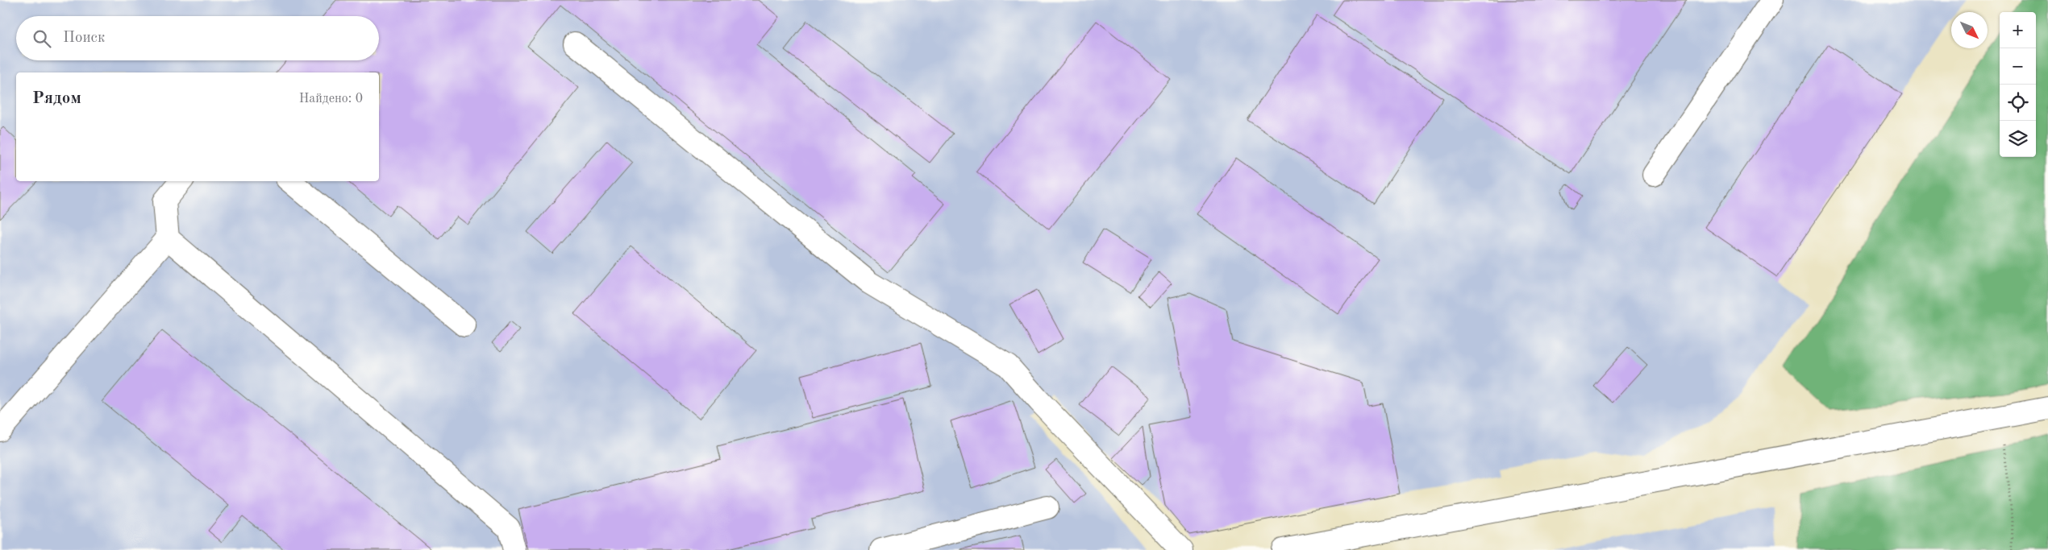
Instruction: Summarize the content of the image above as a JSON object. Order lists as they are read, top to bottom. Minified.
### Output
{"north":"bottom right","page":{"map_buttons":["+","−"],"search":"Поиск","heading":["Рядом","Найдено: 0"]}}
